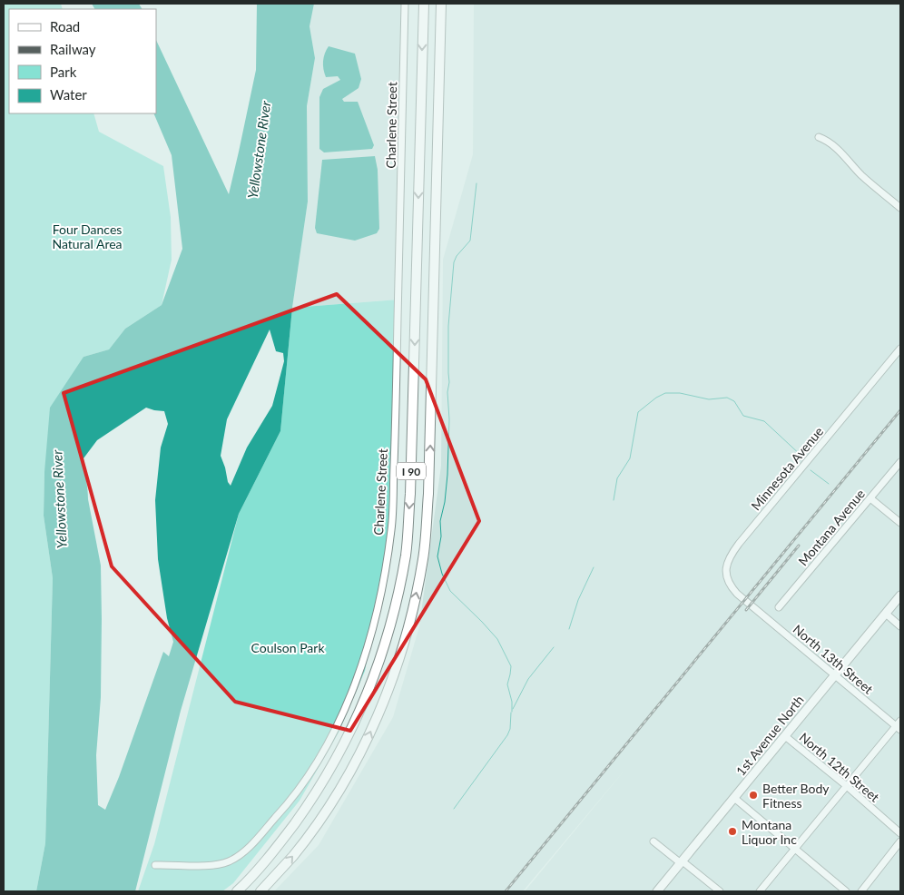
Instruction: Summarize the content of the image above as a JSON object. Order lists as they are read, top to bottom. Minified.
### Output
{"streets":{"highway":["I 90"],"main road":["1st Avenue North"],"street":["Charlene Street","Minnesota Avenue","Montana Avenue","North 13th Street","North 12th Street"]},"crossings":[["Minnesota Avenue","North 13th Street"],["North 13th Street","1st Avenue North"],["1st Avenue North","North 12th Street"]],"water":["Yellowstone River"],"parks":["Four Dances Natural Area","Coulson Park"],"places":["Better Body Fitness","Montana Liquor Inc"],"legend":["Road","Railway","Park","Water"]}
